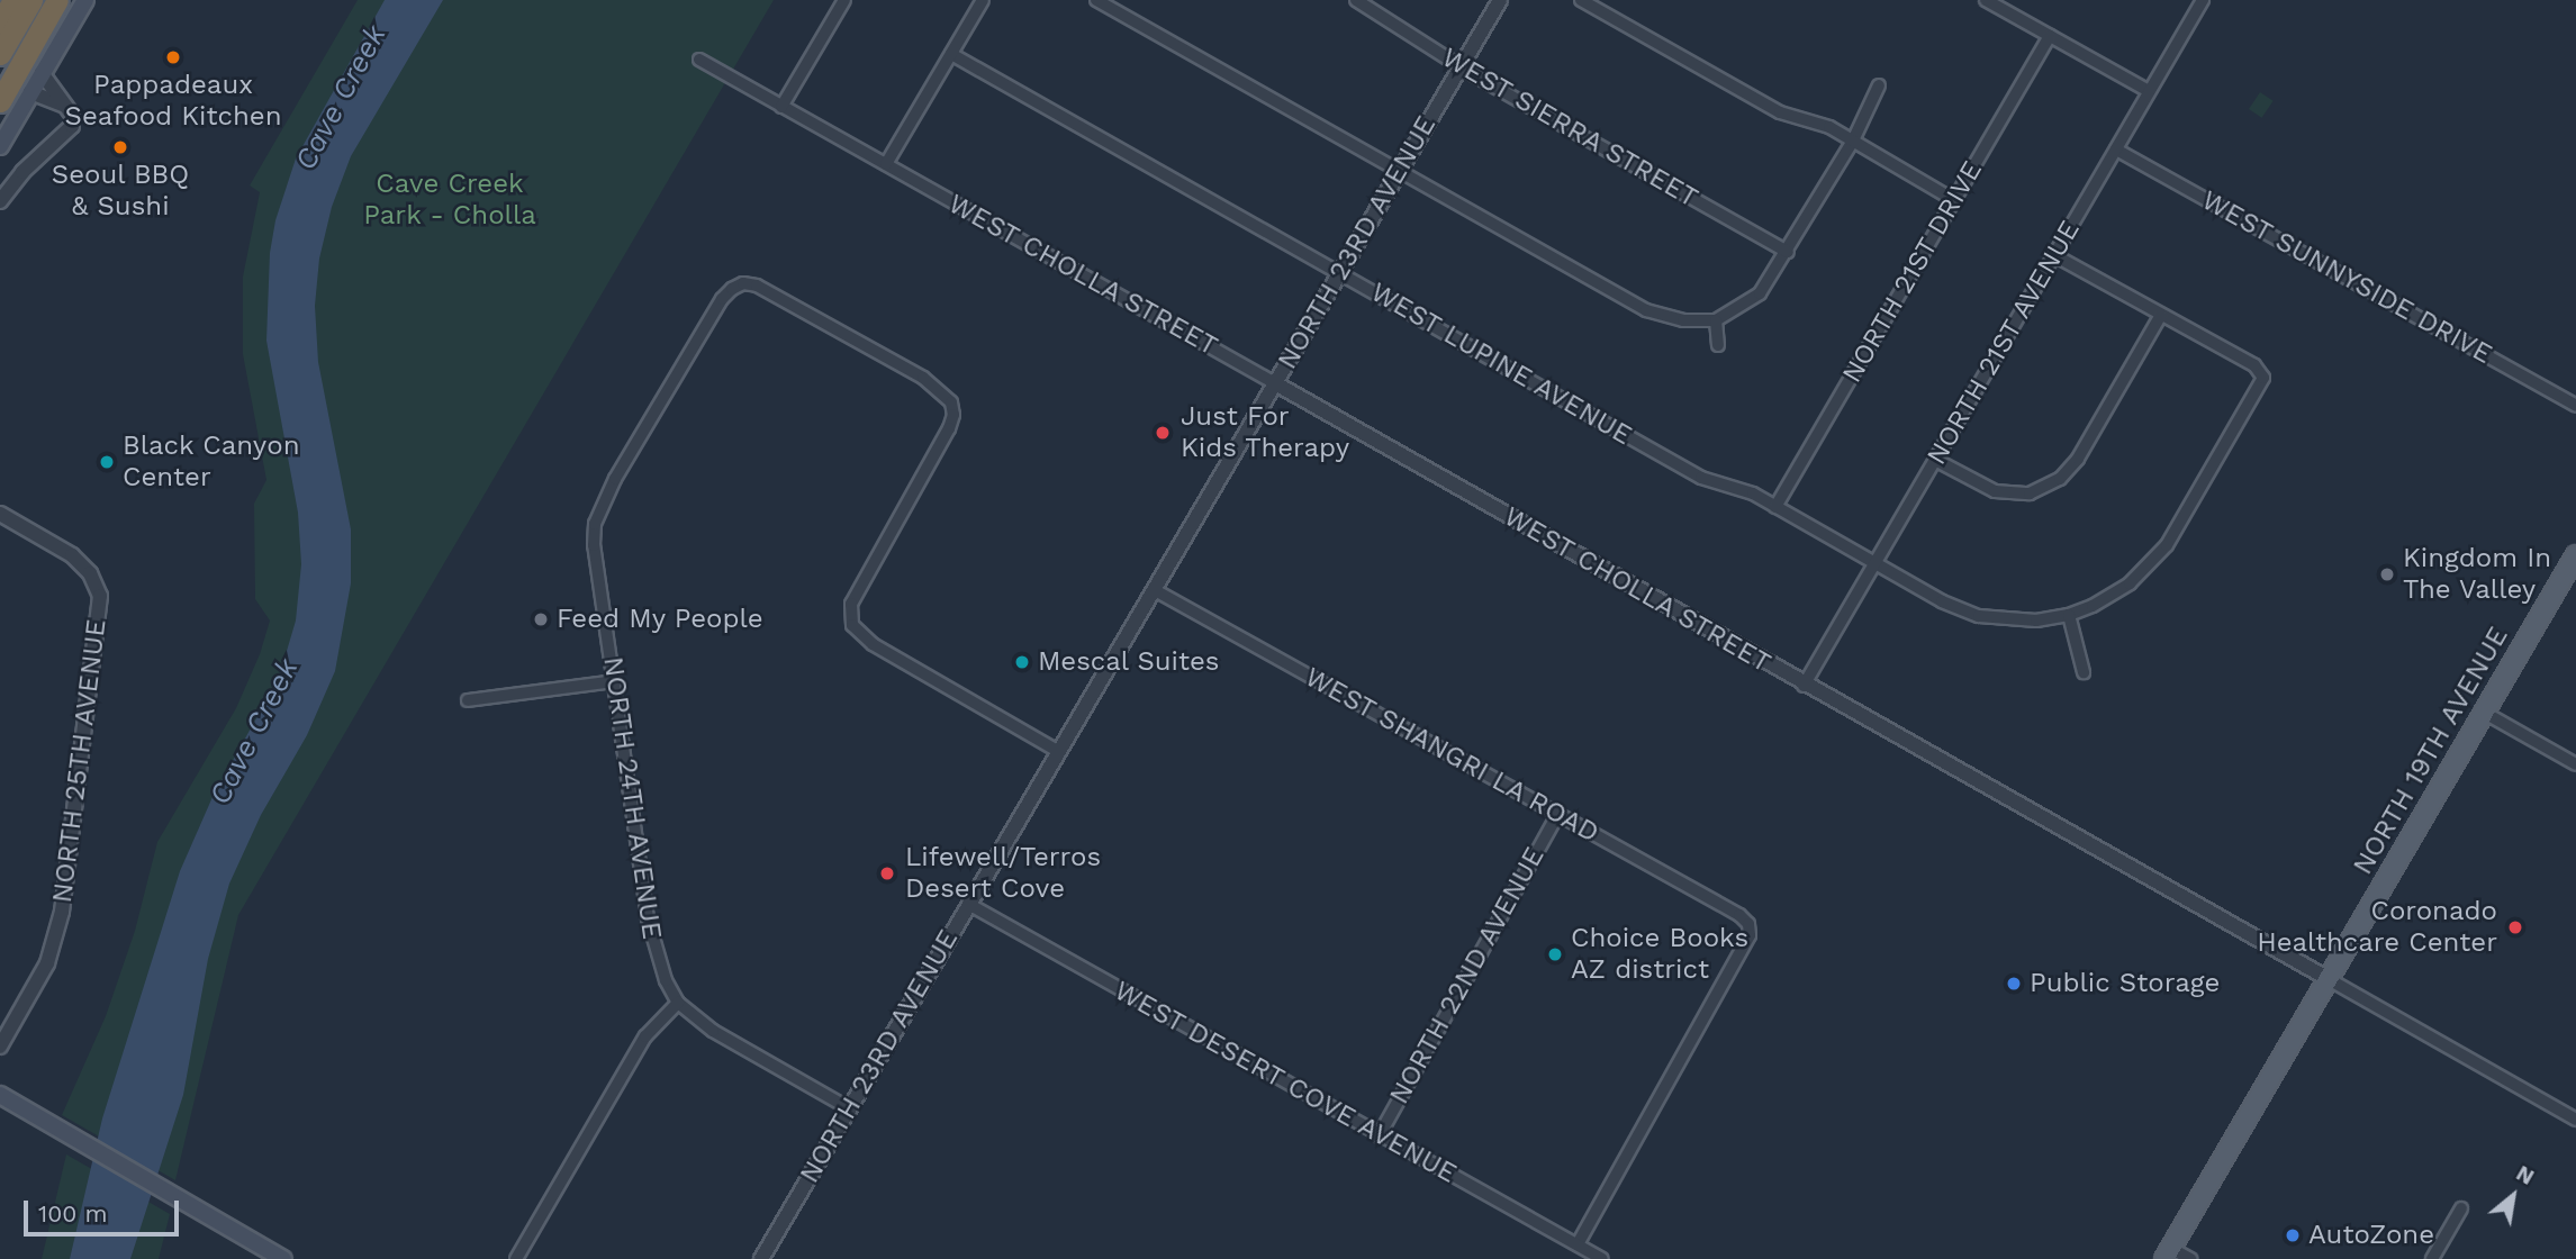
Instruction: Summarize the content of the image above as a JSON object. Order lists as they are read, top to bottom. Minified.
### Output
{"streets":{"main road":["NORTH 19TH AVENUE"],"street":["WEST SIERRA STREET","NORTH 23RD AVENUE","NORTH 21ST DRIVE","WEST CHOLLA STREET","WEST SUNNYSIDE DRIVE","NORTH 21ST AVENUE","WEST LUPINE AVENUE","WEST SHANGRI LA ROAD","NORTH 25TH AVENUE","NORTH 24TH AVENUE","NORTH 22ND AVENUE","WEST DESERT COVE AVENUE"]},"crossings":[["WEST SIERRA STREET","NORTH 23RD AVENUE"],["NORTH 23RD AVENUE","WEST CHOLLA STREET"],["NORTH 23RD AVENUE","WEST LUPINE AVENUE"],["NORTH 23RD AVENUE","WEST SHANGRI LA ROAD"],["NORTH 23RD AVENUE","NORTH 24TH AVENUE"],["NORTH 23RD AVENUE","WEST DESERT COVE AVENUE"],["NORTH 21ST DRIVE","WEST LUPINE AVENUE"],["WEST CHOLLA STREET","NORTH 21ST AVENUE"],["WEST CHOLLA STREET","NORTH 19TH AVENUE"],["WEST SUNNYSIDE DRIVE","NORTH 21ST AVENUE"],["NORTH 21ST AVENUE","WEST LUPINE AVENUE"],["WEST SHANGRI LA ROAD","NORTH 22ND AVENUE"],["WEST SHANGRI LA ROAD","WEST DESERT COVE AVENUE"],["NORTH 22ND AVENUE","WEST DESERT COVE AVENUE"]],"water":["Cave Creek"],"parks":["Cave Creek Park - Cholla"],"places":["Pappadeaux Seafood Kitchen","Seoul BBQ & Sushi","Just For Kids Therapy","Black Canyon Center","Kingdom In The Valley","Feed My People","Mescal Suites","Lifewell/Terros Desert Cove","Coronado Healthcare Center","Choice Books AZ district","Public Storage","AutoZone"],"scale_bar":"100 m","north":"top right"}
